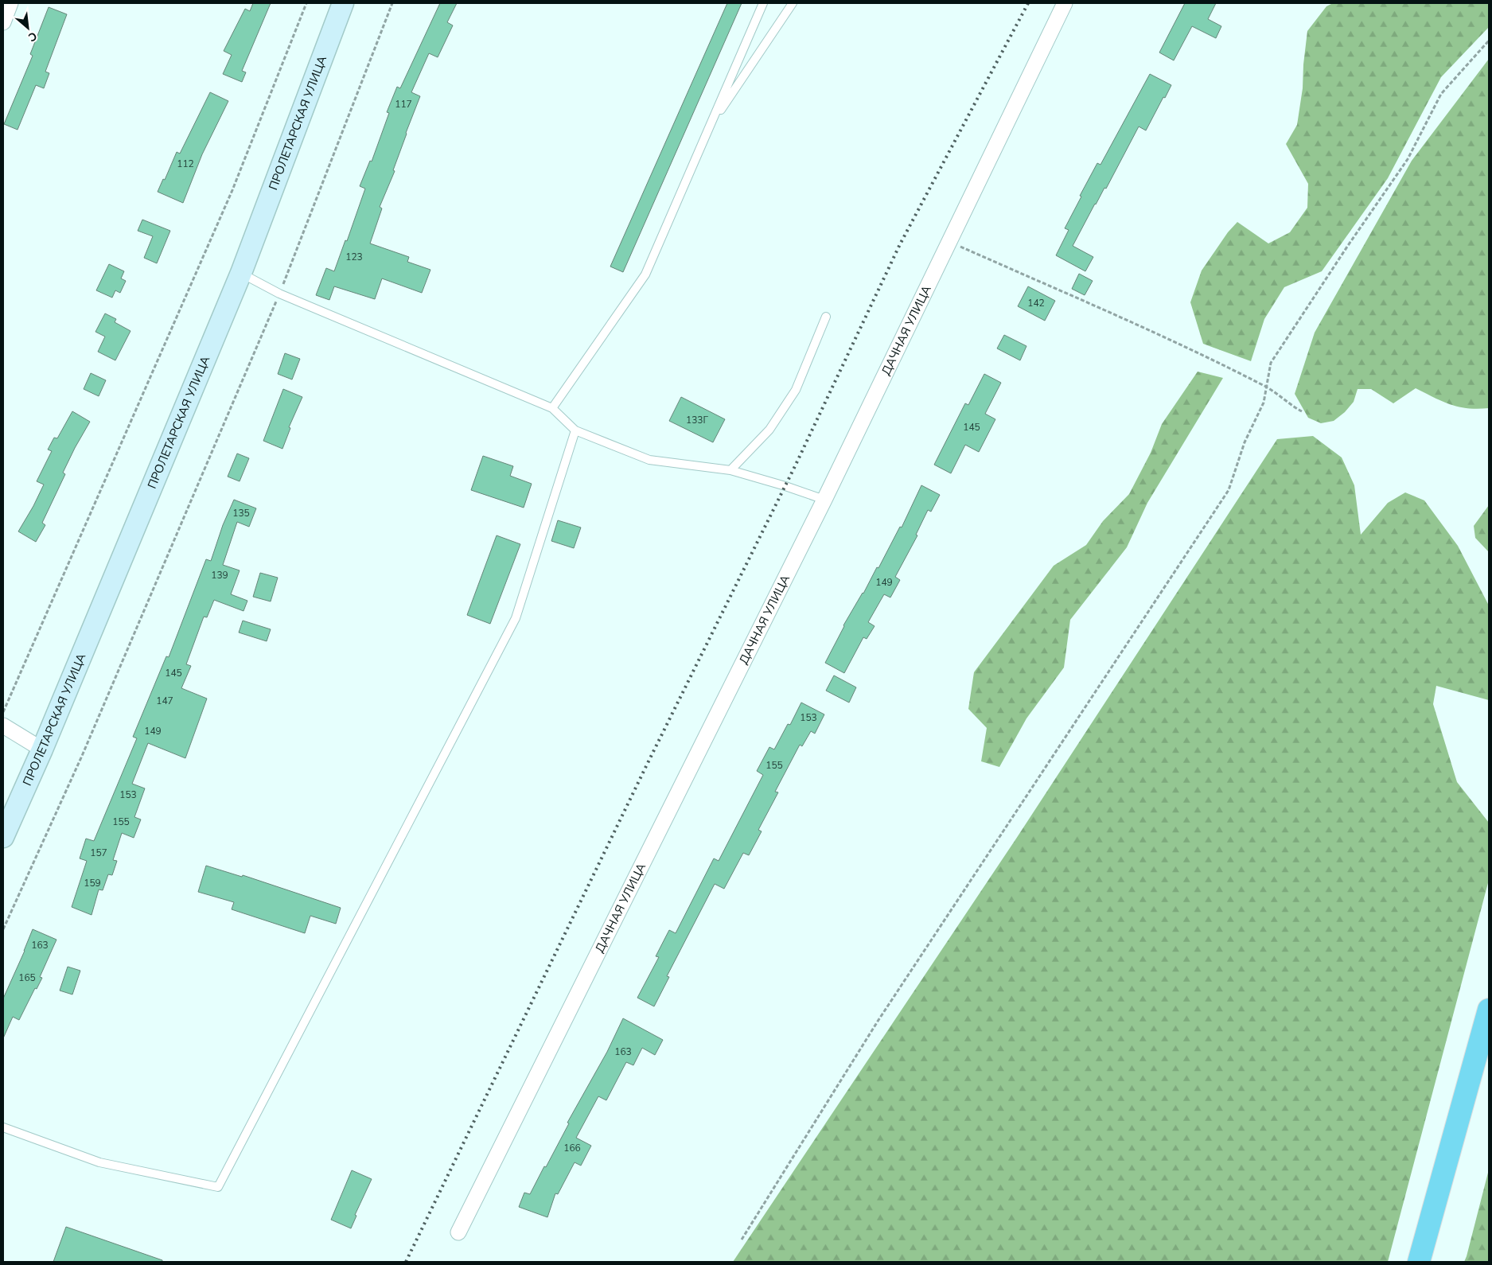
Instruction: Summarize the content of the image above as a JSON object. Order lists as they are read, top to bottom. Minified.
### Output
{"streets":{"main road":["ПРОЛЕТАРСКАЯ УЛИЦА"],"street":["ДАЧНАЯ УЛИЦА"]},"house_numbers":["117","112","123","142","133Г","145","135","139","149","145","147","153","149","155","153","155","157","159","163","165","163","166"],"north":"bottom right"}
